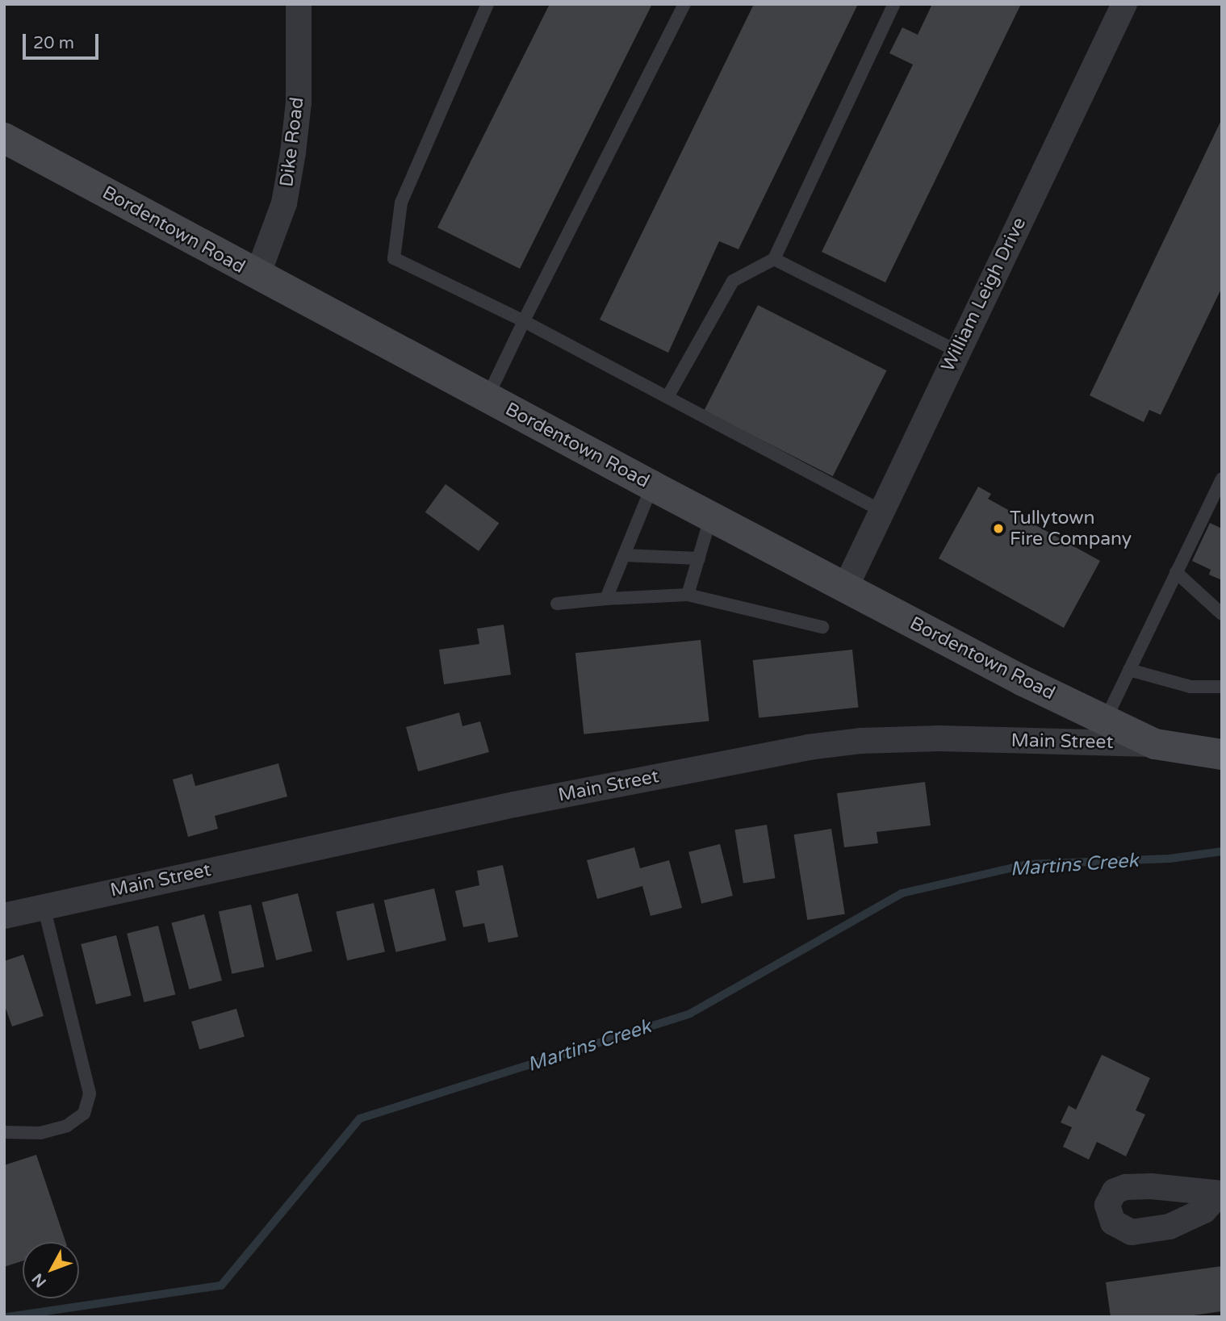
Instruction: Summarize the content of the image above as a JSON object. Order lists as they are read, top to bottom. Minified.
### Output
{"streets":{"street":["Dike Road","Bordentown Road","William Leigh Drive","Main Street"]},"crossings":[["Dike Road","Bordentown Road"],["Bordentown Road","William Leigh Drive"],["Bordentown Road","Main Street"]],"water":["Martins Creek"],"places":["Tullytown Fire Company"],"scale_bar":"20 m","north":"bottom left"}
